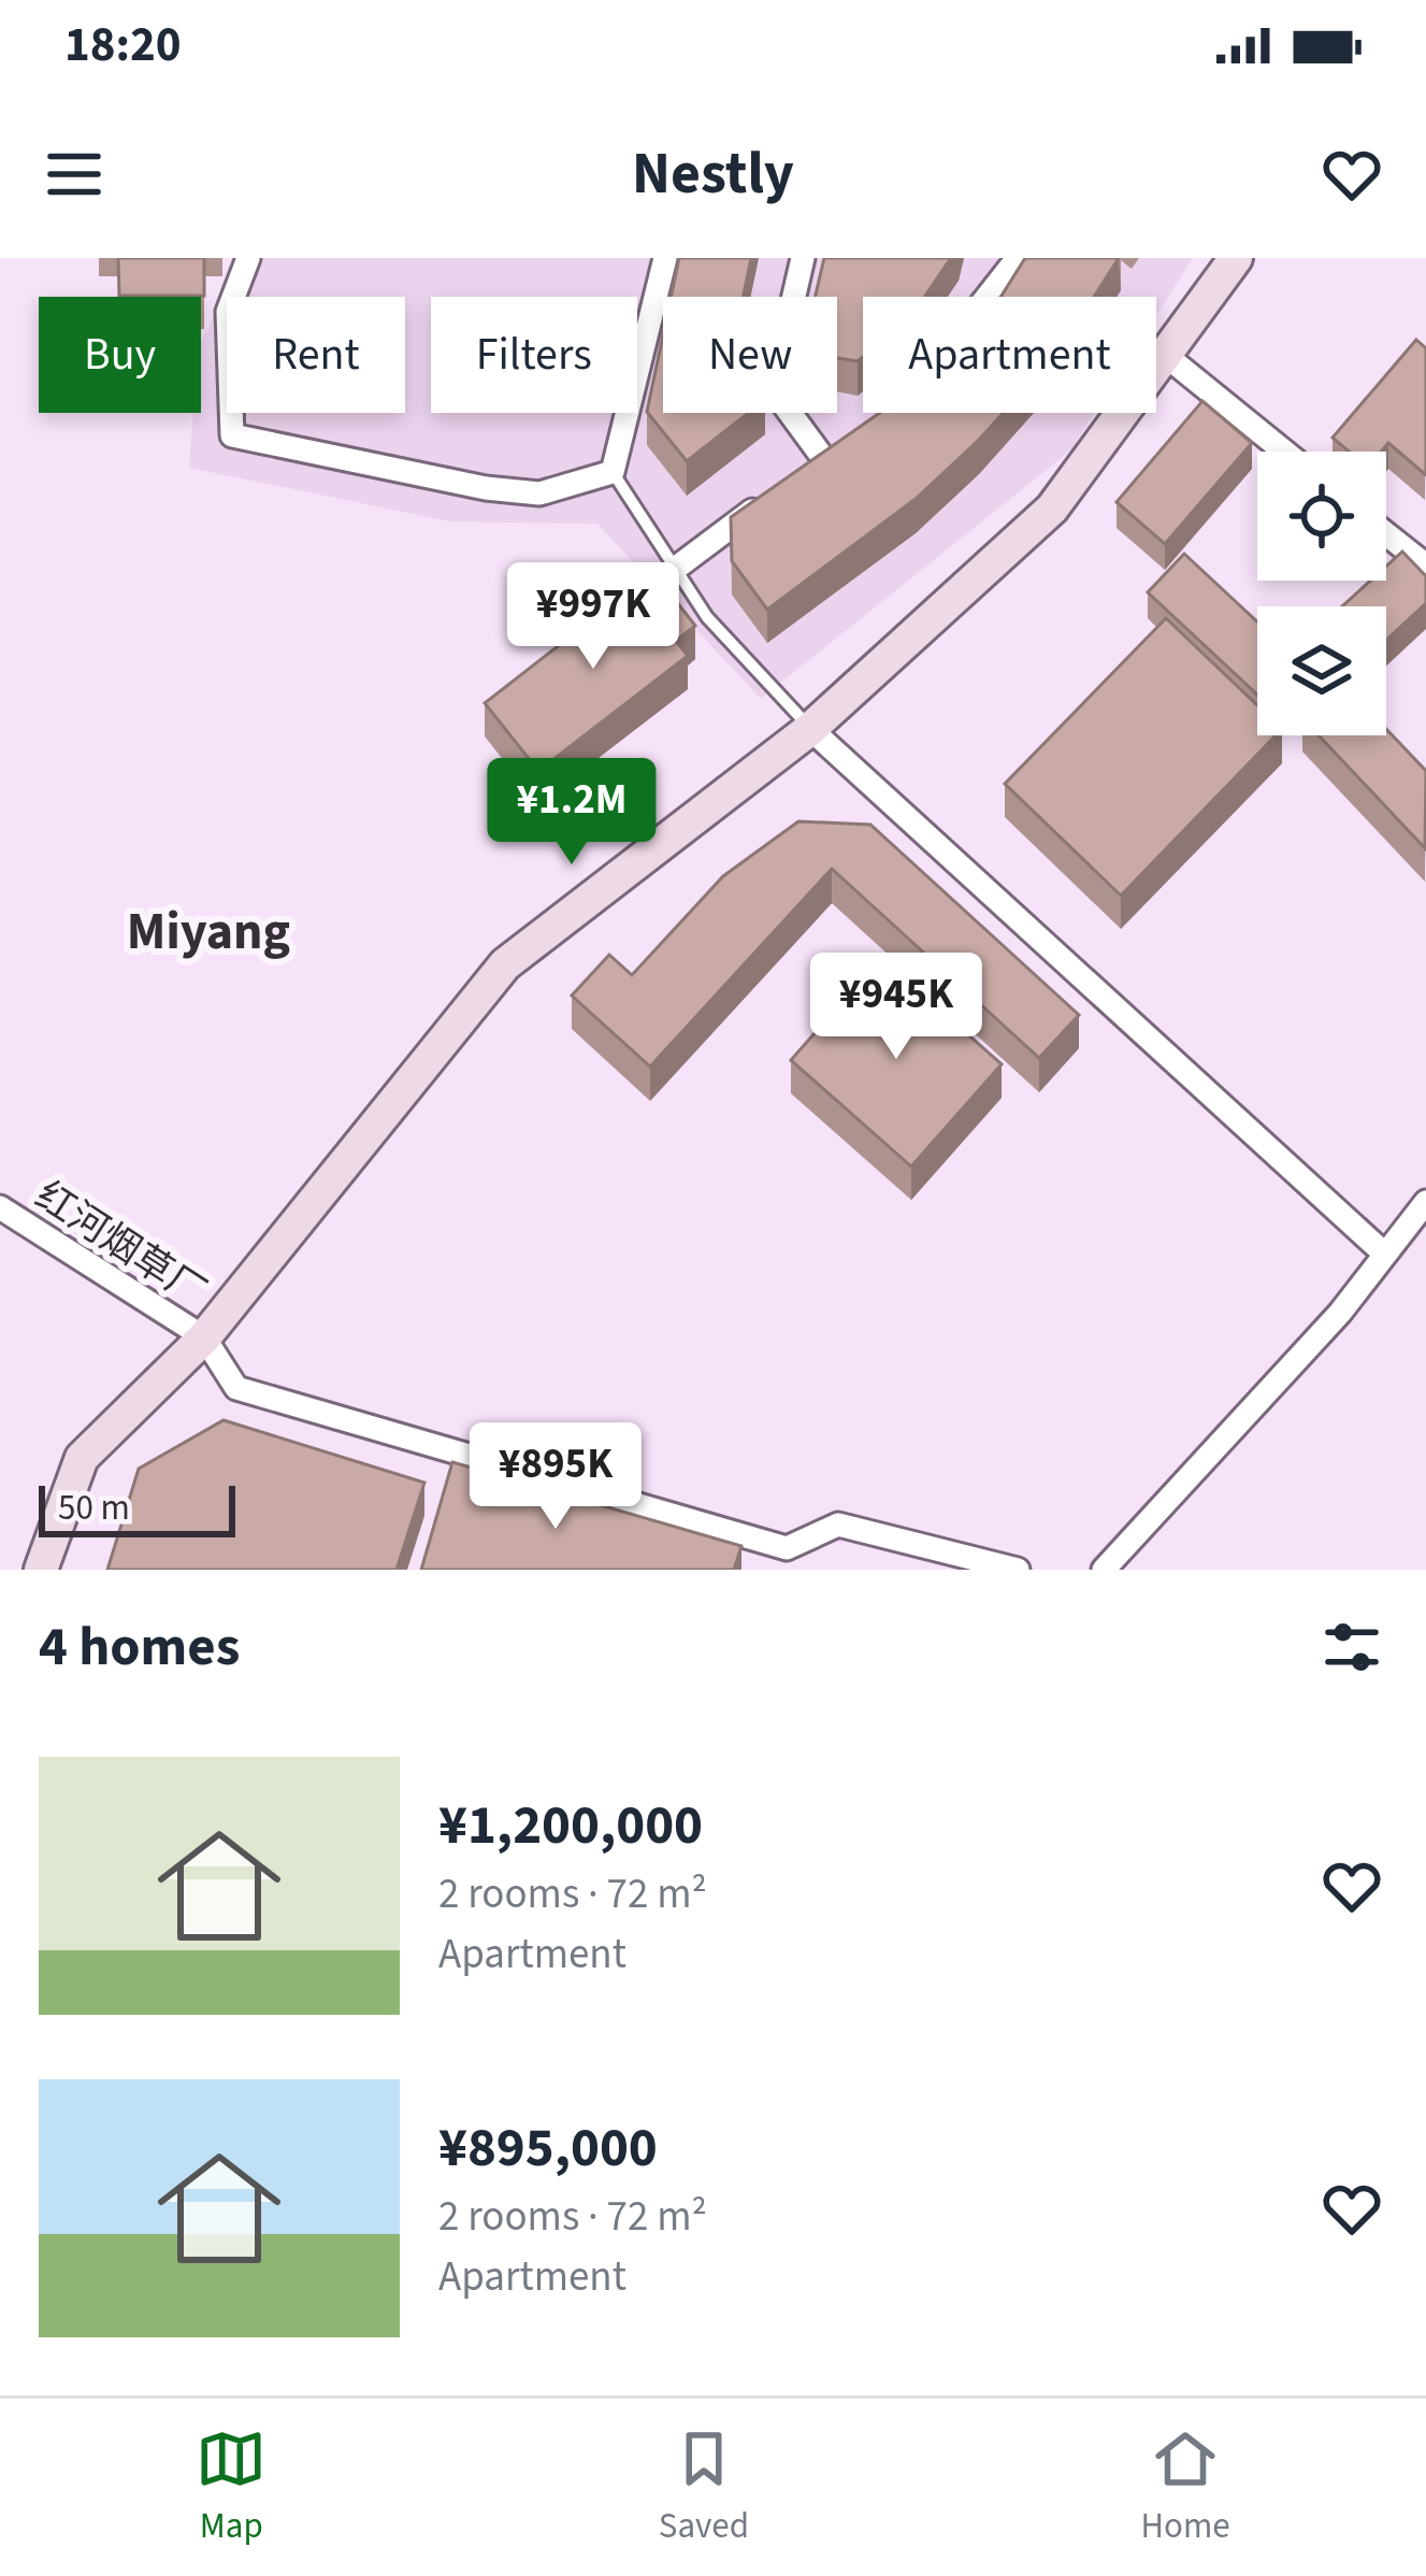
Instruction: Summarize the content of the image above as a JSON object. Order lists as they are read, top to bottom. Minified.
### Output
{"streets":{"street":["红河烟草厂"]},"districts":["Miyang"],"scale_bar":"50 m","page":{"status":"18:20","header":"Nestly","chip":["Buy","Rent","Filters","New","Apartment"],"price":["¥997K","¥1.2M","¥945K","¥895K"],"scale":"50 m","heading":"4 homes","list":[{"name":"¥1,200,000","note":"2 rooms · 72 m² · Apartment"},{"name":"¥895,000","note":"2 rooms · 72 m² · Apartment"}],"tabs":["Map","Saved","Home"]}}
